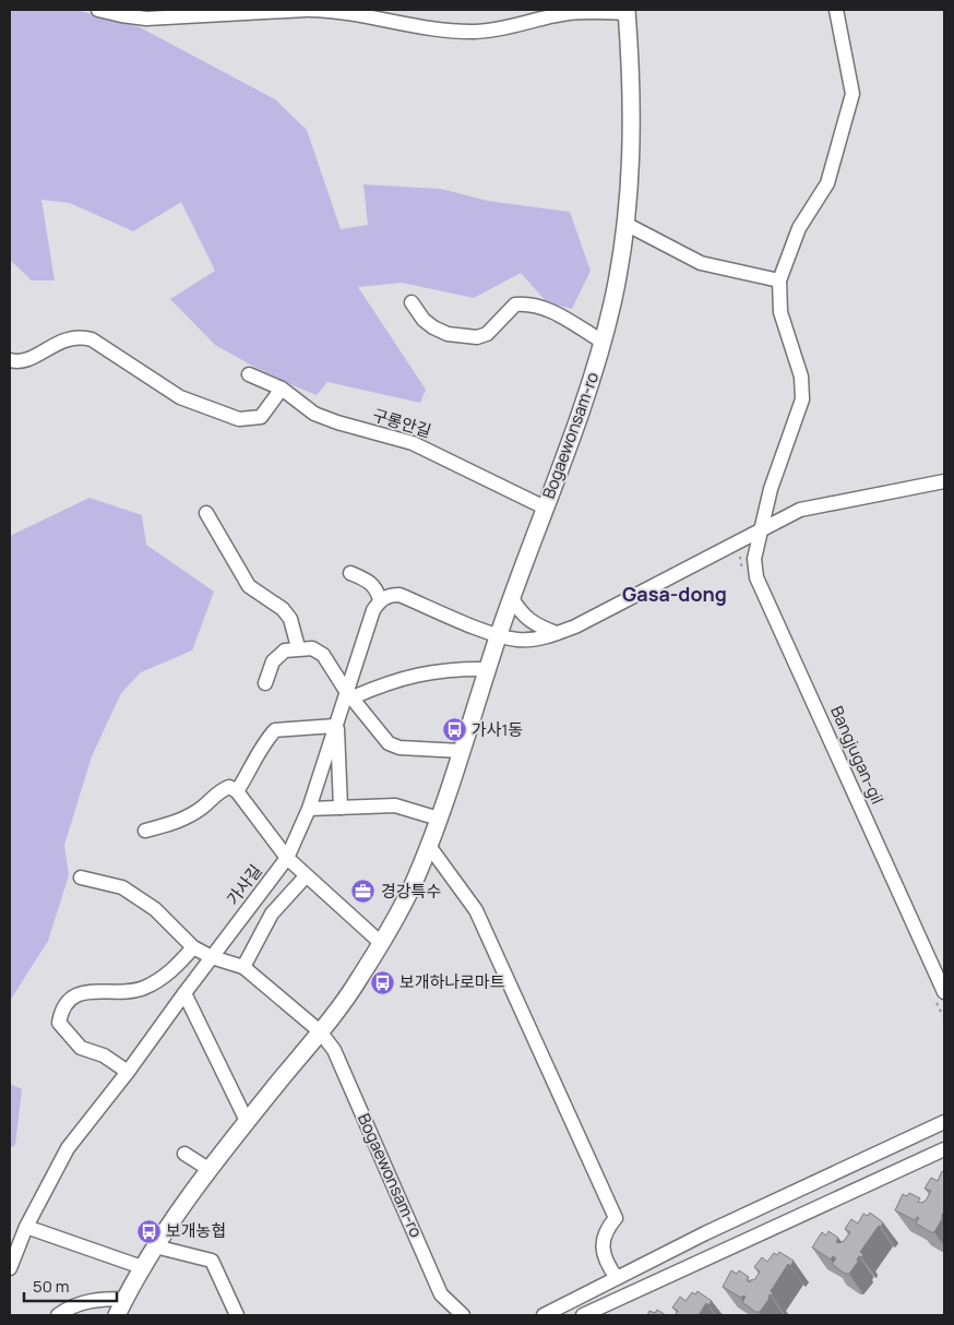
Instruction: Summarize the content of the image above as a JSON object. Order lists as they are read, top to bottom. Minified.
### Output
{"streets":{"main road":["Bogaewonsam-ro"],"street":["구롱안길","Bangjugan-gil","가사길"]},"crossings":[["구롱안길","Bogaewonsam-ro"]],"districts":["Gasa-dong"],"places":{"bus stop":["가사1동","보개하나로마트","보개농협"],"office":["경강특수"]},"scale_bar":"50 m"}
